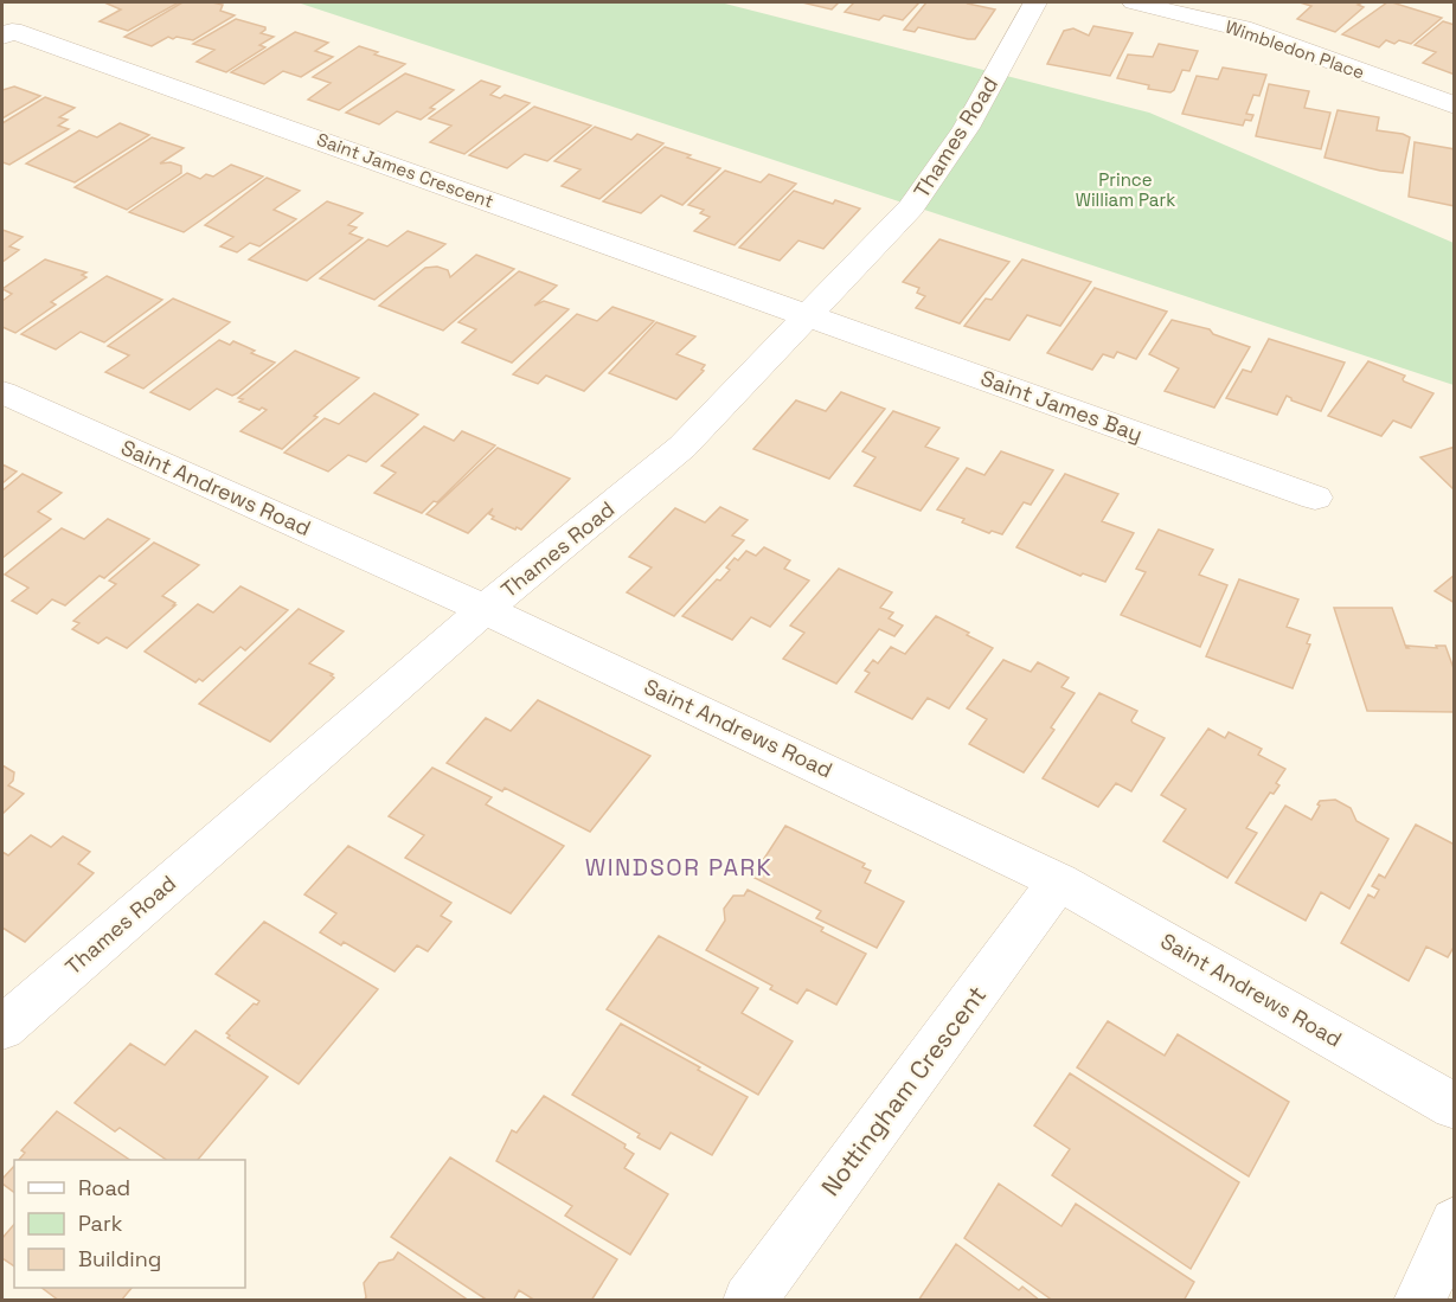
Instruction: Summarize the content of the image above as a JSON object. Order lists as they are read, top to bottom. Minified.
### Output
{"streets":{"street":["Wimbledon Place","Thames Road","Saint James Crescent","Saint James Bay","Saint Andrews Road","Nottingham Crescent"]},"crossings":[["Thames Road","Saint James Crescent"],["Thames Road","Saint James Bay"],["Thames Road","Saint Andrews Road"],["Saint James Crescent","Saint James Bay"],["Saint Andrews Road","Nottingham Crescent"]],"districts":["WINDSOR PARK"],"parks":["Prince William Park"],"legend":["Road","Park","Building"]}
